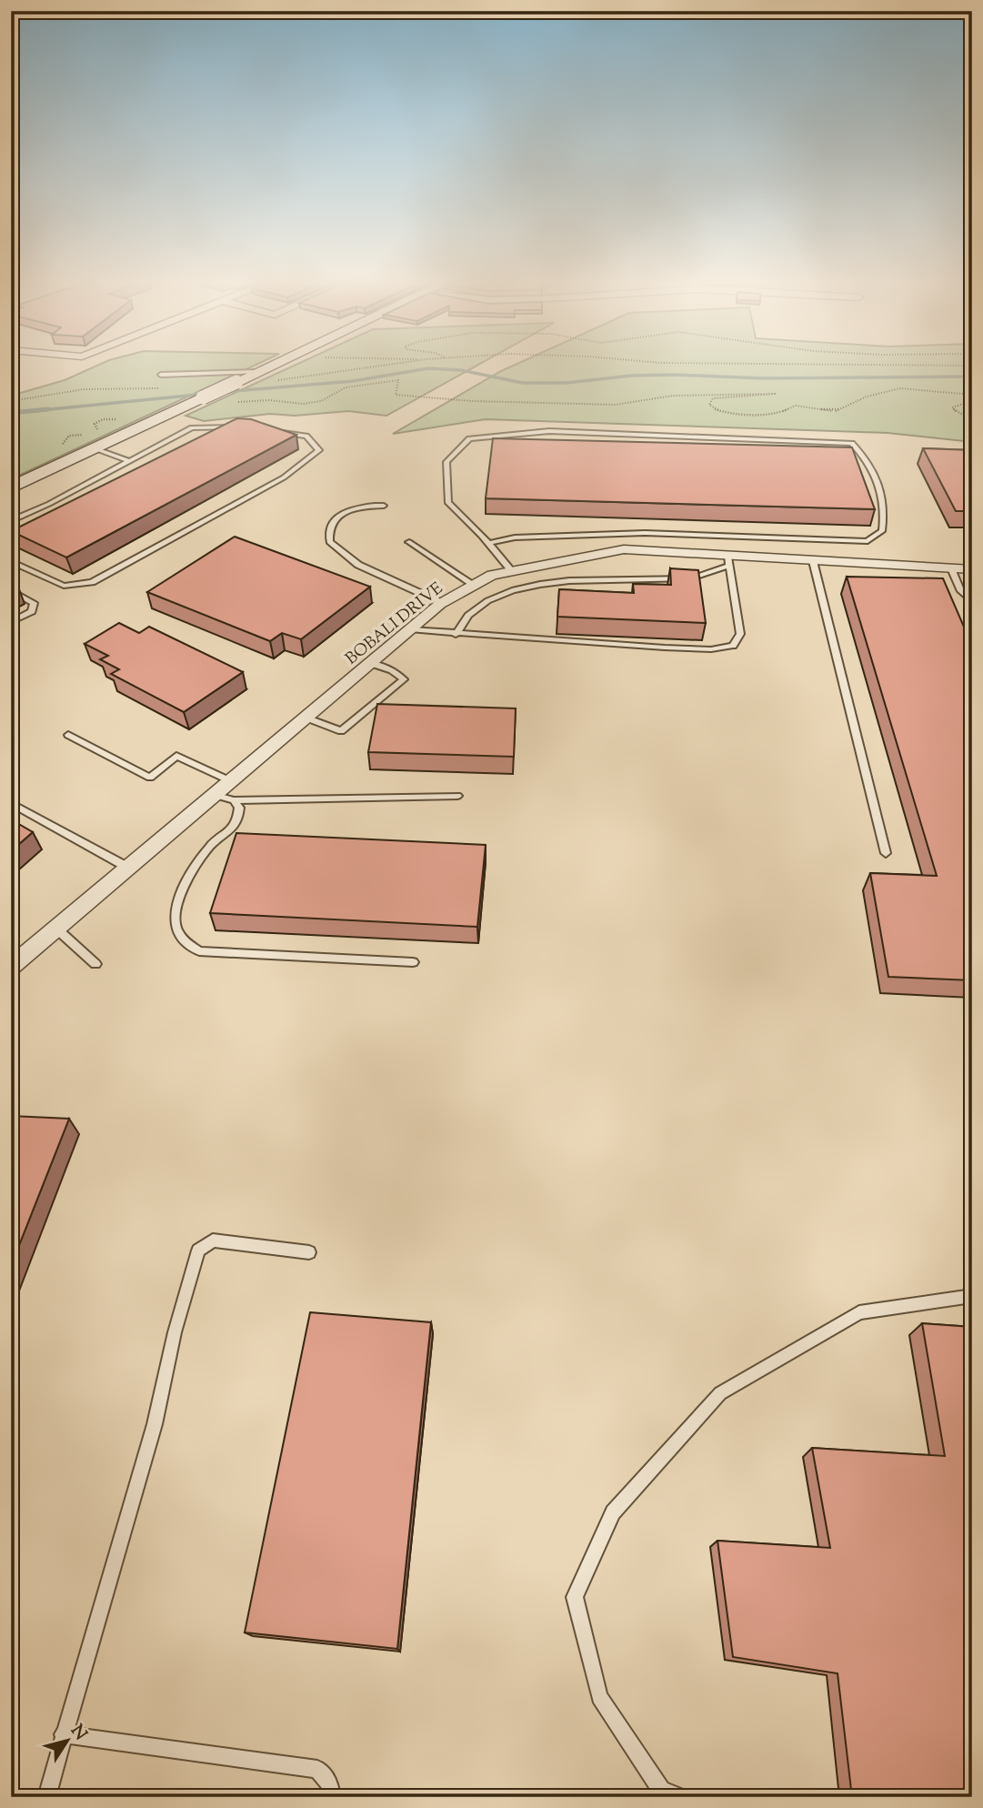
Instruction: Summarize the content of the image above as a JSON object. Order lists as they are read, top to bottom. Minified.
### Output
{"streets":{"street":["BOBALI DRIVE"]},"north":"top right"}
